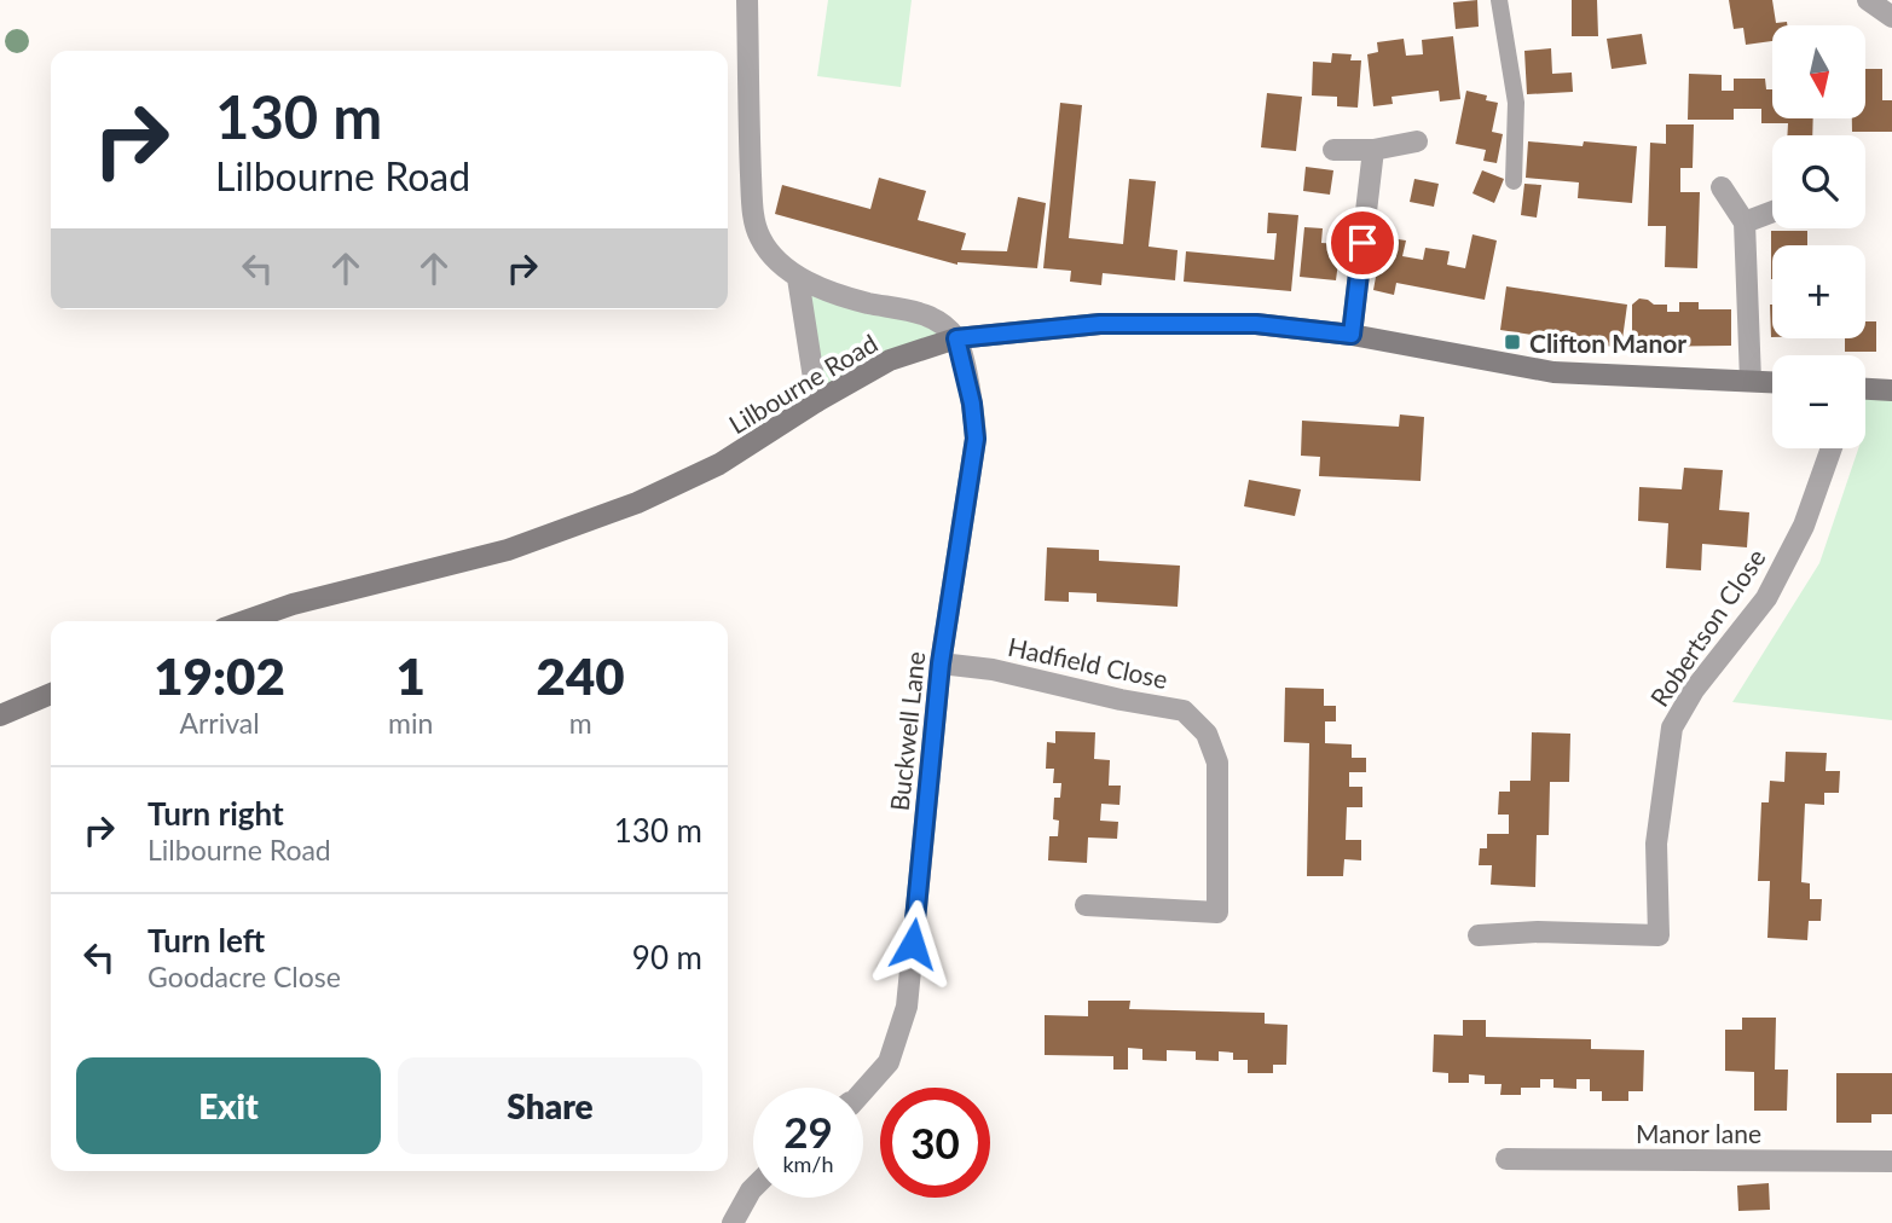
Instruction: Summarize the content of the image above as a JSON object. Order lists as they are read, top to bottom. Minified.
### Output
{"streets":{"street":["Lilbourne Road","Robertson Close","Hadfield Close","Buckwell Lane","Manor lane"]},"crossings":[["Lilbourne Road","Buckwell Lane"],["Hadfield Close","Buckwell Lane"]],"places":{"transit":["Clifton Manor"]},"north":"bottom","page":{"map_buttons":["+","−"],"turn":["130 m","Lilbourne Road"],"eta":["19:02","Arrival","1","min","240","m"],"list":[{"name":"Turn right","note":"Lilbourne Road","value":"130 m"},{"name":"Turn left","note":"Goodacre Close","value":"90 m"}],"buttons":["Exit","Share"],"speed":"29 km/h","limit":"30"}}
